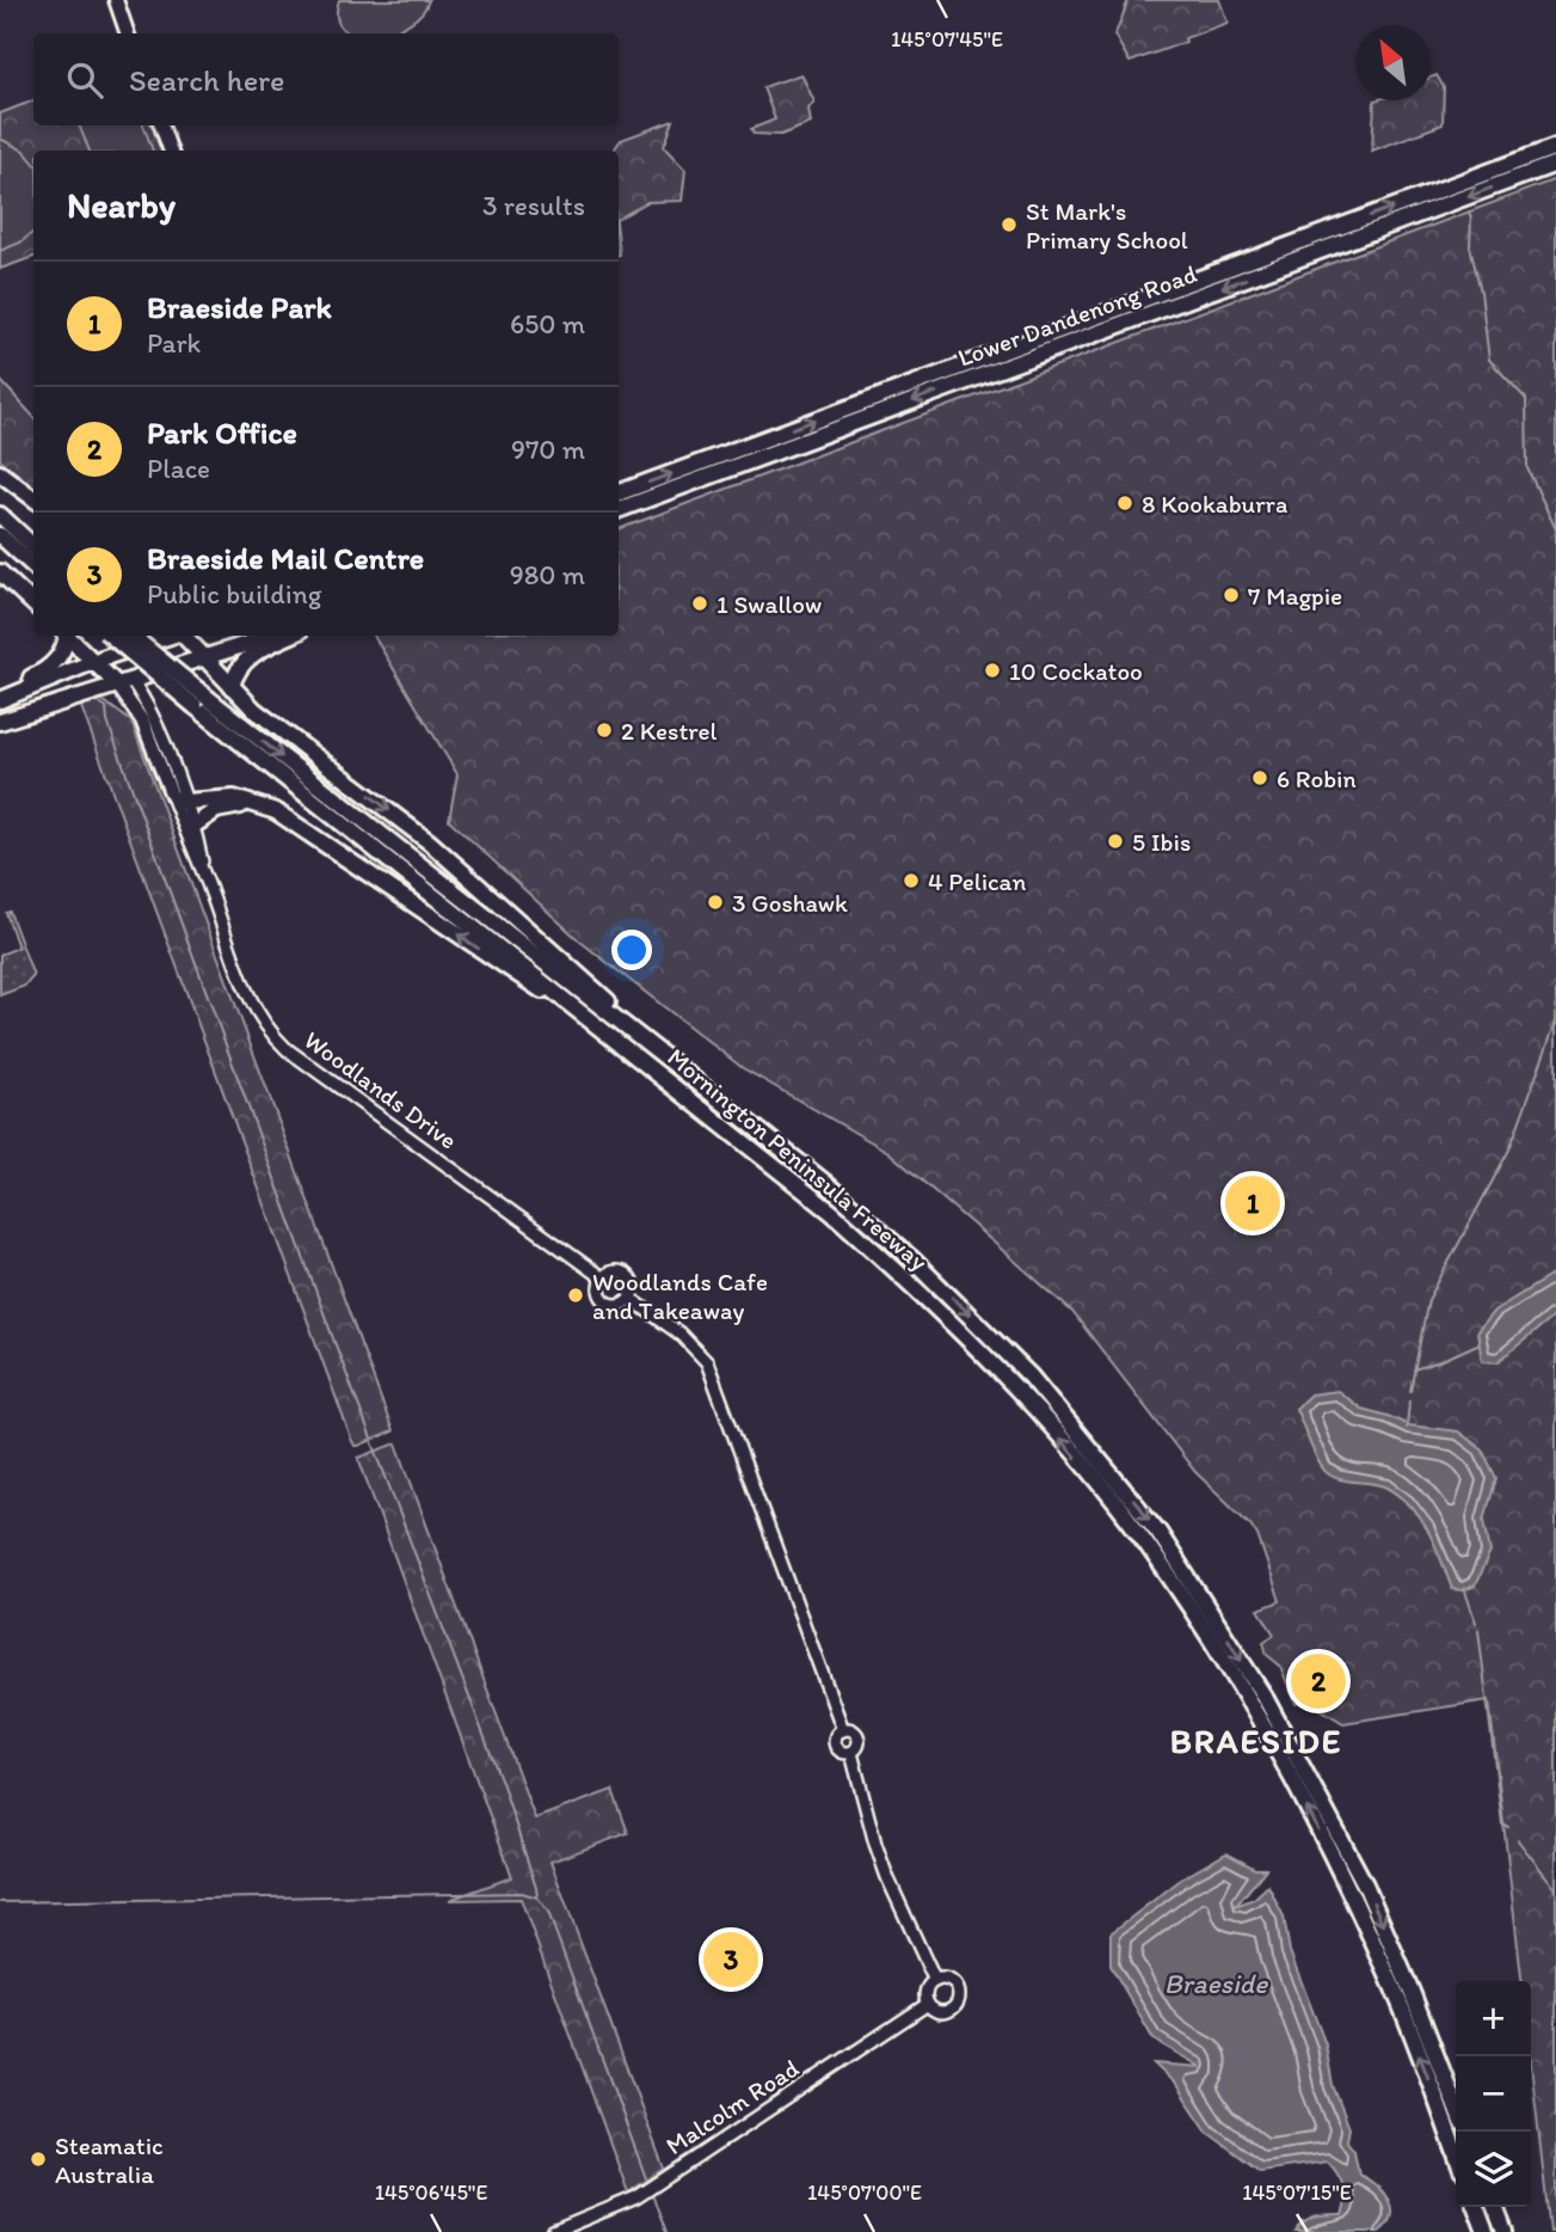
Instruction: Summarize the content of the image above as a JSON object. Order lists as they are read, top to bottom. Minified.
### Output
{"streets":{"highway":["Lower Dandenong Road","Mornington Peninsula Freeway"],"main road":["Woodlands Drive"],"street":["Malcolm Road"]},"districts":["BRAESIDE"],"water":["Braeside"],"places":["St Mark's Primary School","8 Kookaburra","7 Magpie","1 Swallow","10 Cockatoo","2 Kestrel","6 Robin","5 Ibis","4 Pelican","3 Goshawk","Woodlands Cafe and Takeaway","Steamatic Australia"],"north":"top left","page":{"search":"Search here","heading":["Nearby","3 results"],"list":[{"mark":"1","name":"Braeside Park","note":"Park","value":"650 m"},{"mark":"2","name":"Park Office","note":"Place","value":"970 m"},{"mark":"3","name":"Braeside Mail Centre","note":"Public building","value":"980 m"}],"pins":["1","2","3"],"map_buttons":["+","−"]},"coordinates":["145°07'45\"E","145°06'45\"E","145°07'00\"E","145°07'15\"E"]}
